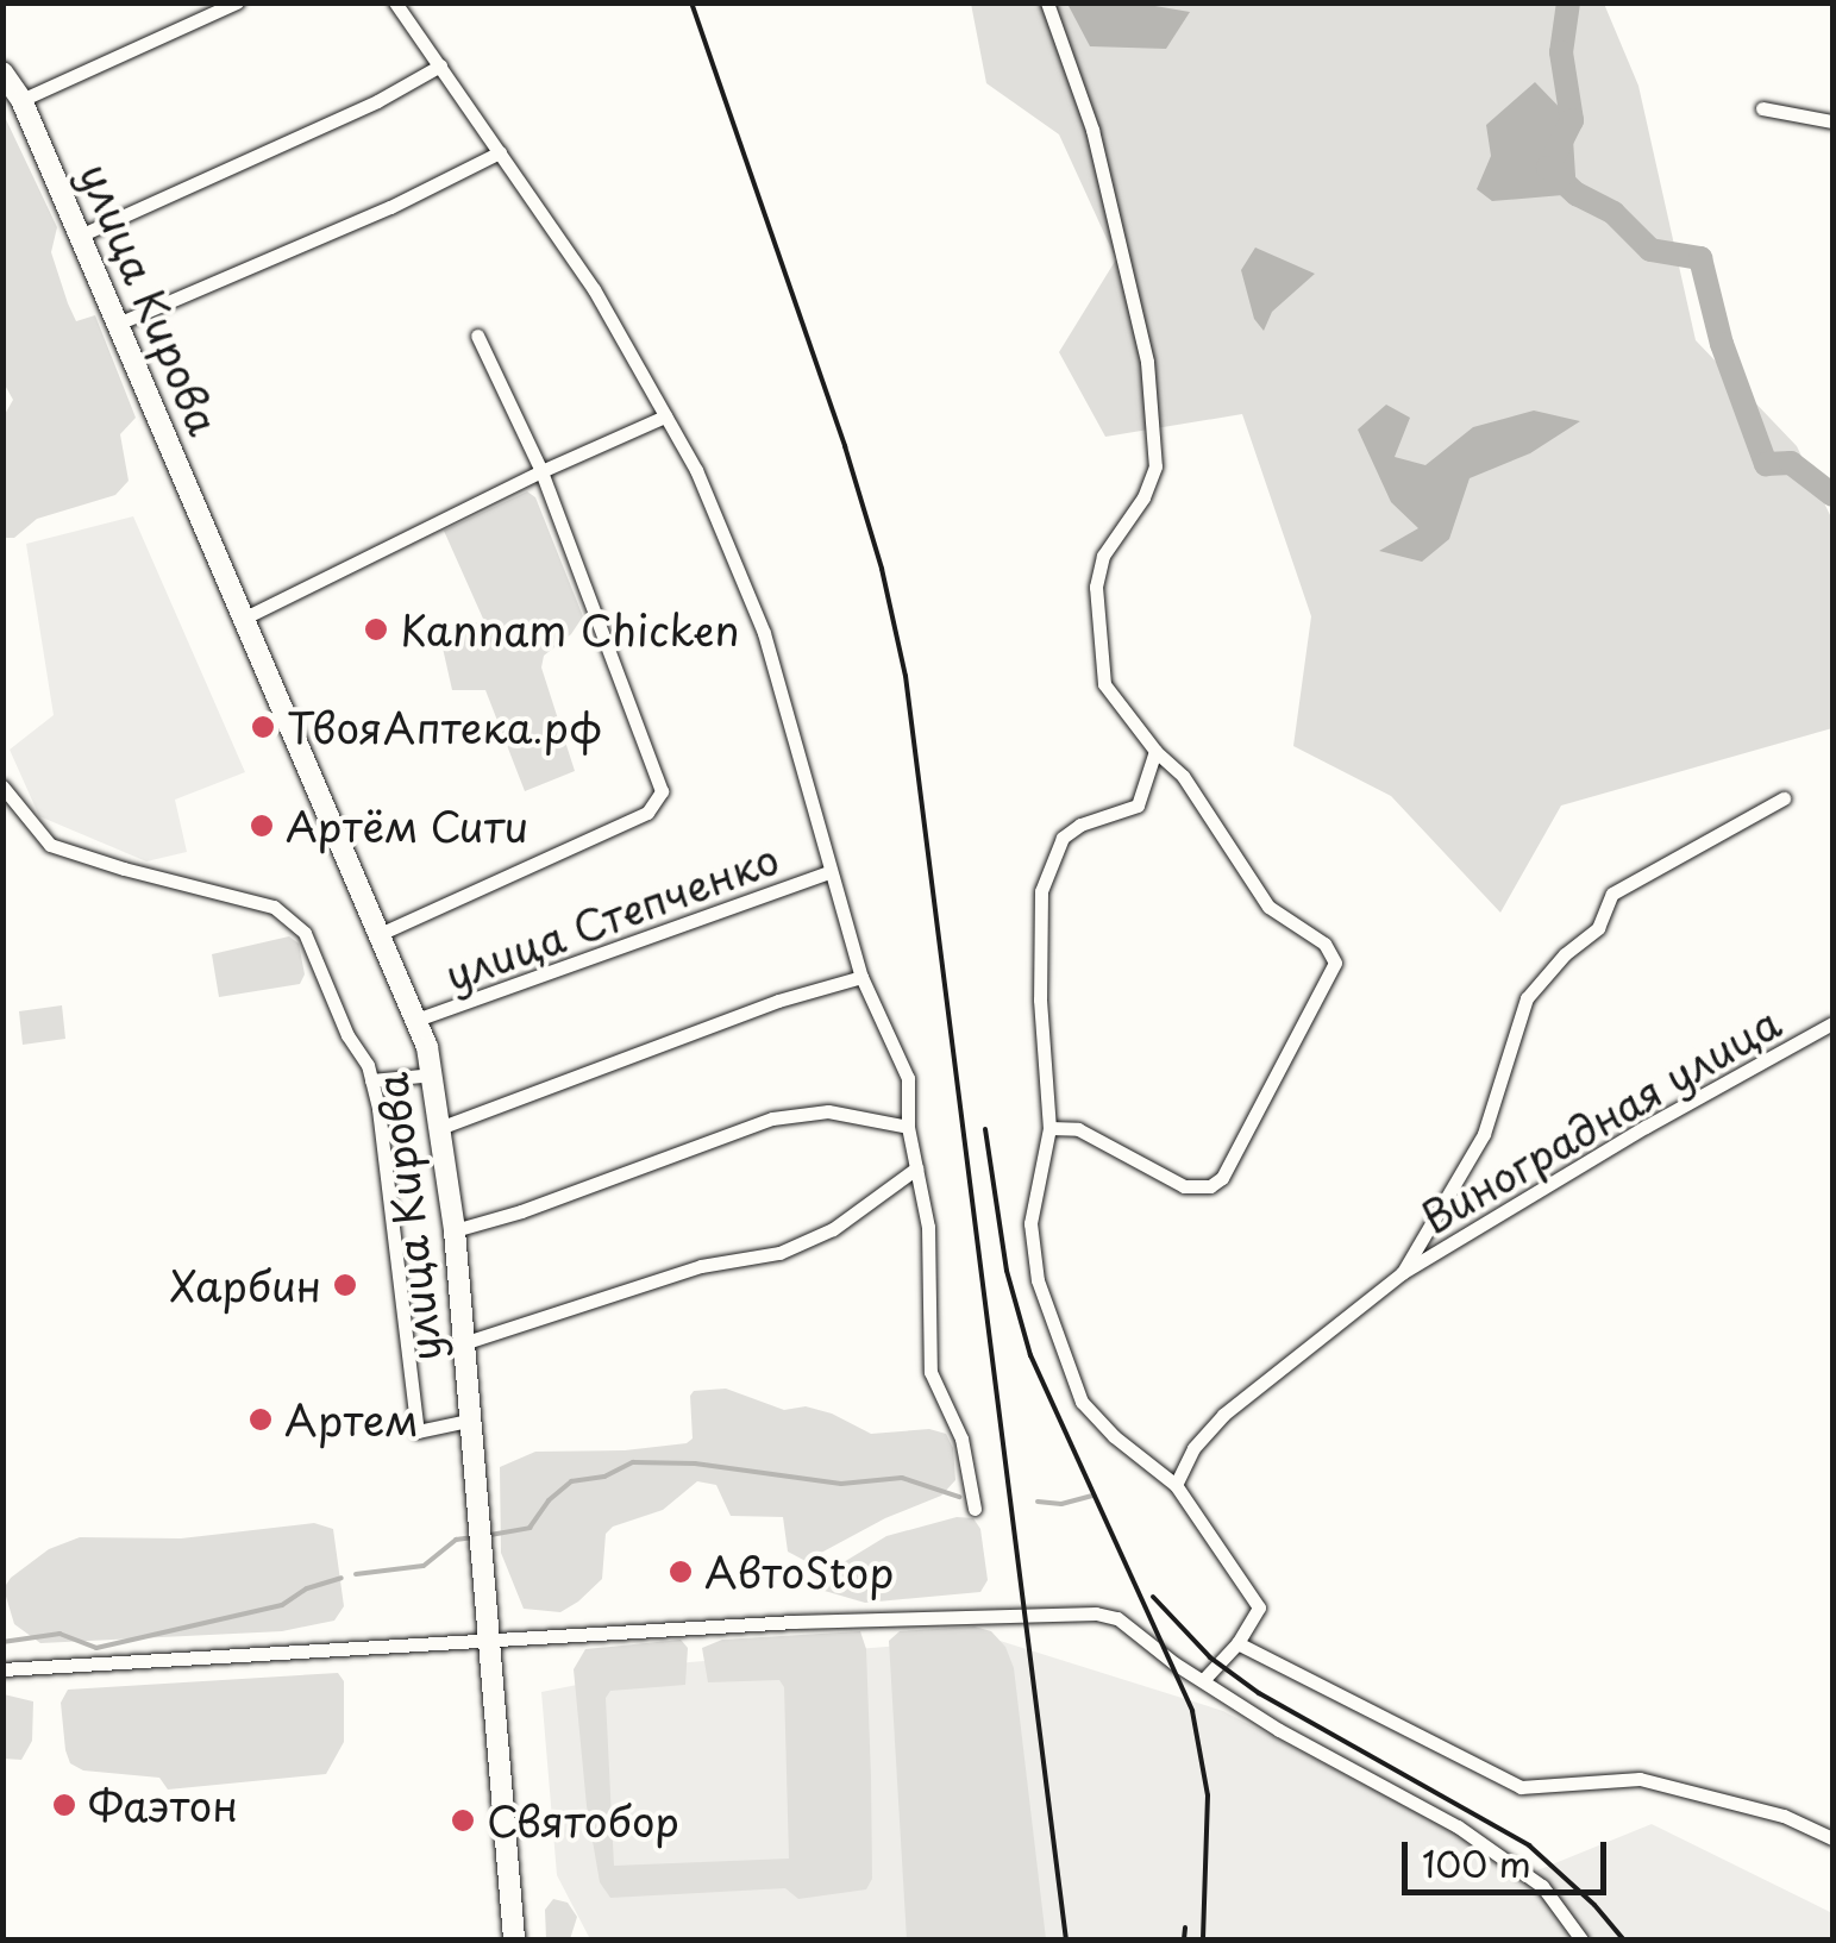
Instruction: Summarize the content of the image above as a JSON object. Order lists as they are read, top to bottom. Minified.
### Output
{"streets":{"main road":["улица Кирова"],"street":["улица Степченко","Виноградная улица"]},"crossings":[["улица Кирова","улица Степченко"]],"places":["Kannam Chicken","ТвояАптека.рф","Артём Сити","Харбин","Артем","АвтоStop","Фаэтон","Святобор"],"scale_bar":"100 m"}
